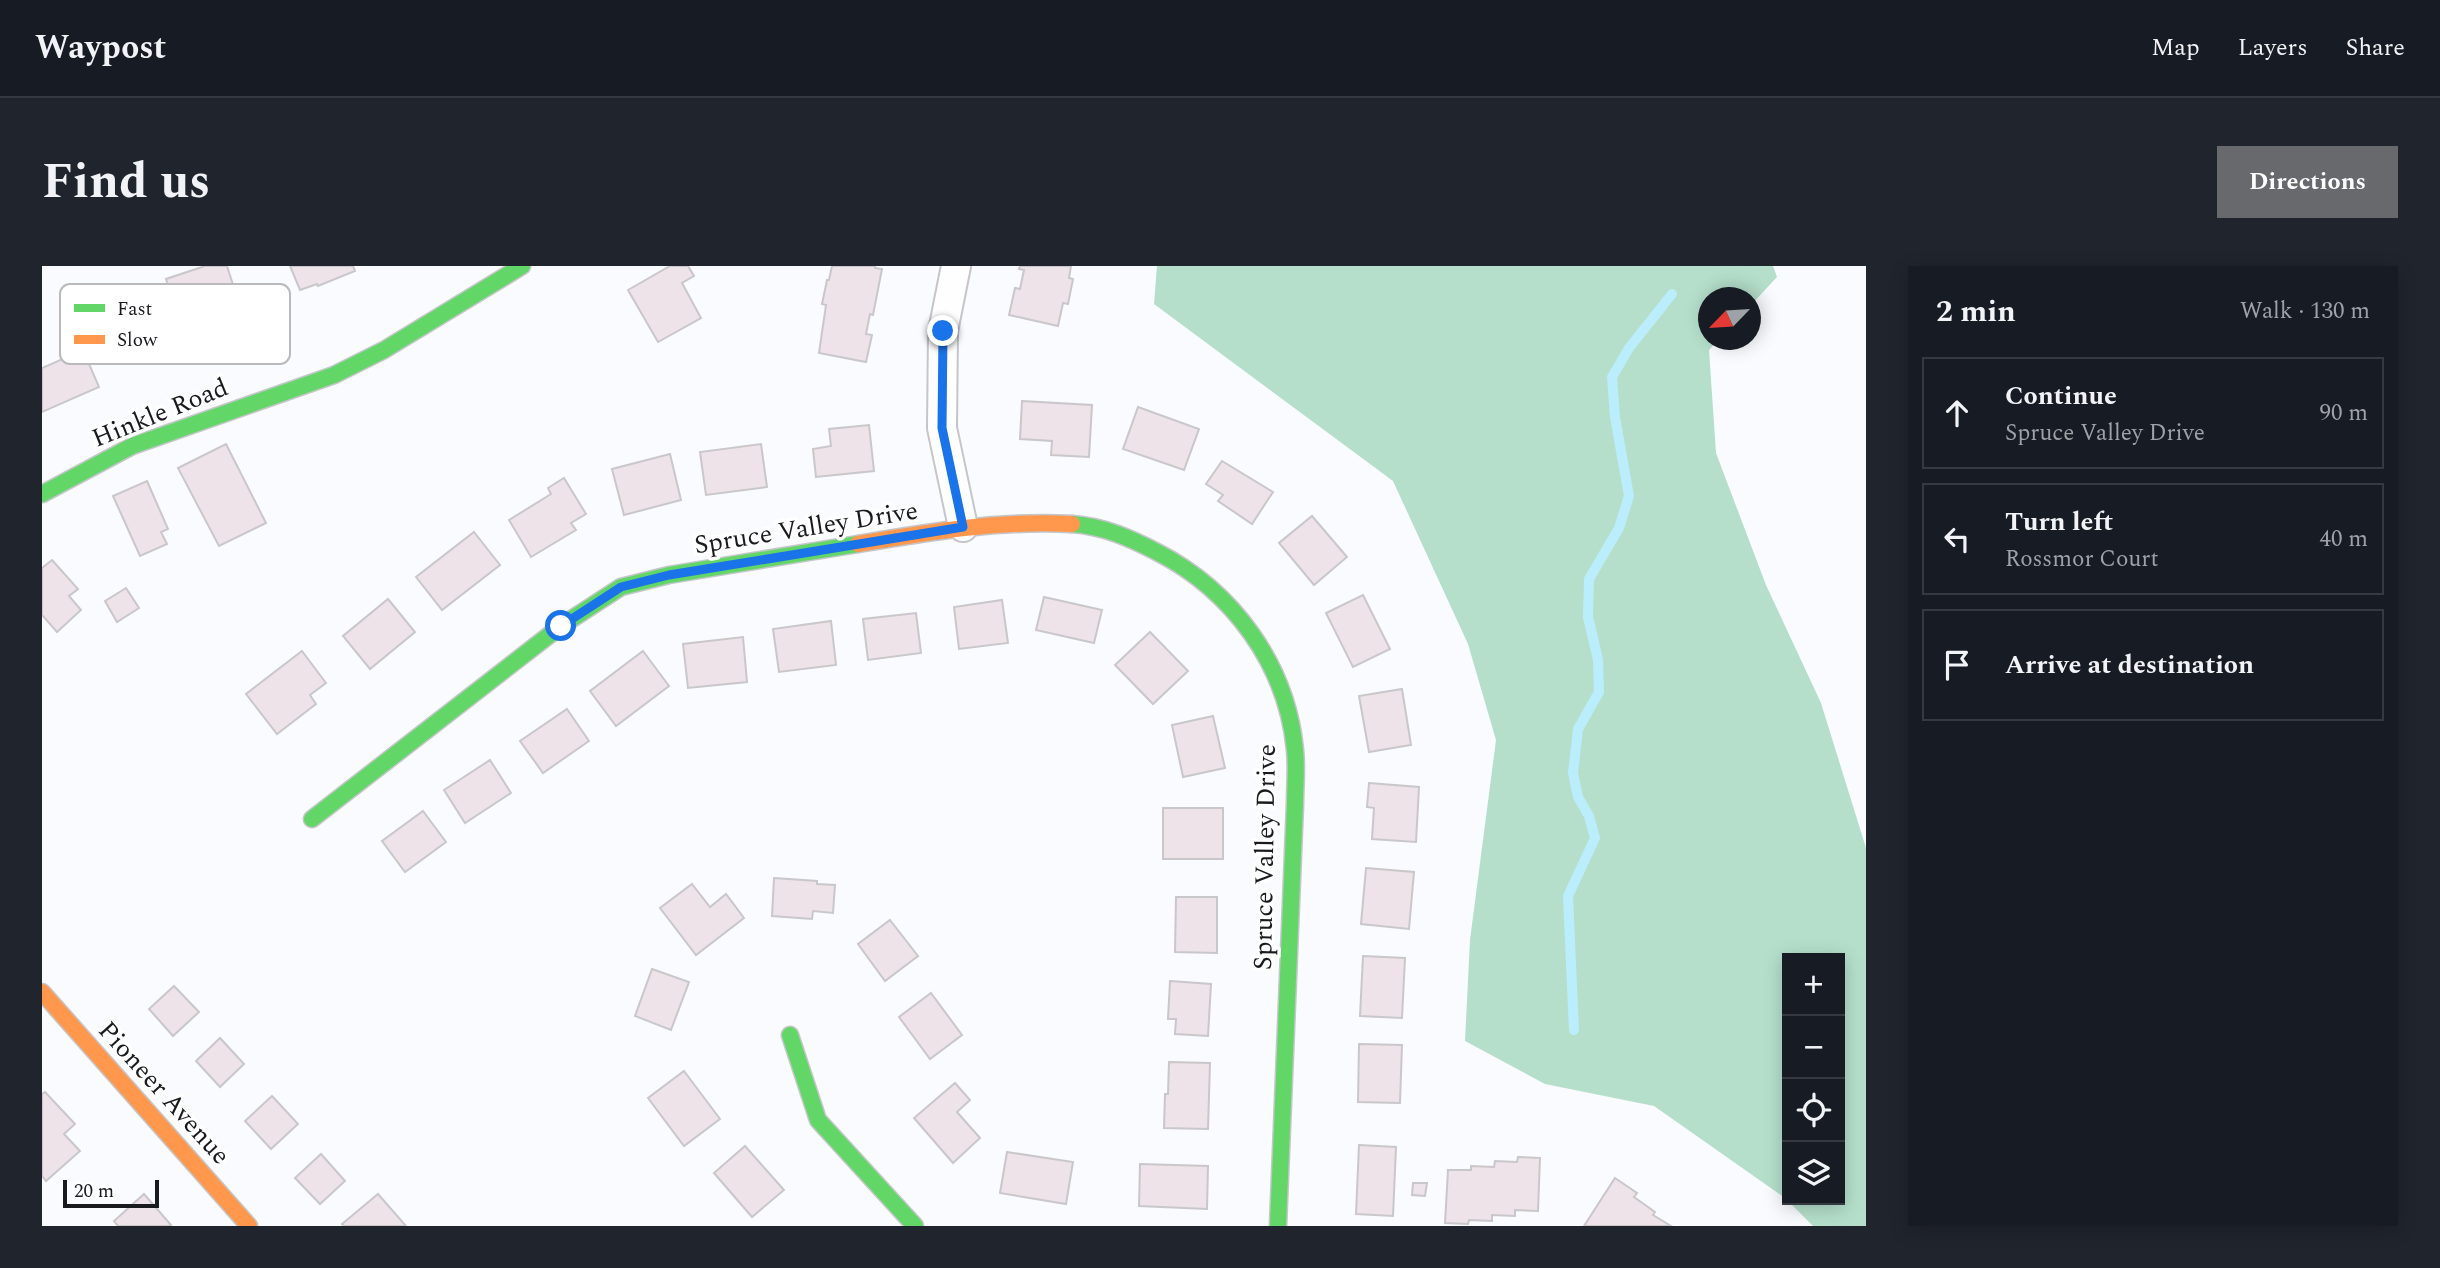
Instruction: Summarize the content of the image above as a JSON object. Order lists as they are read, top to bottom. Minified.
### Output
{"streets":{"street":["Hinkle Road","Spruce Valley Drive","Pioneer Avenue"]},"legend":["Fast","Slow"],"scale_bar":"20 m","north":"bottom left","page":{"header":"Waypost","nav":["Map","Layers","Share"],"title":"Find us","buttons":"Directions","heading":["2 min","Walk · 130 m"],"list":[["Continue","Spruce Valley Drive","90 m"],["Turn left","Rossmor Court","40 m"],"Arrive at destination"],"map_buttons":["+","−"],"scale":"20 m"}}
